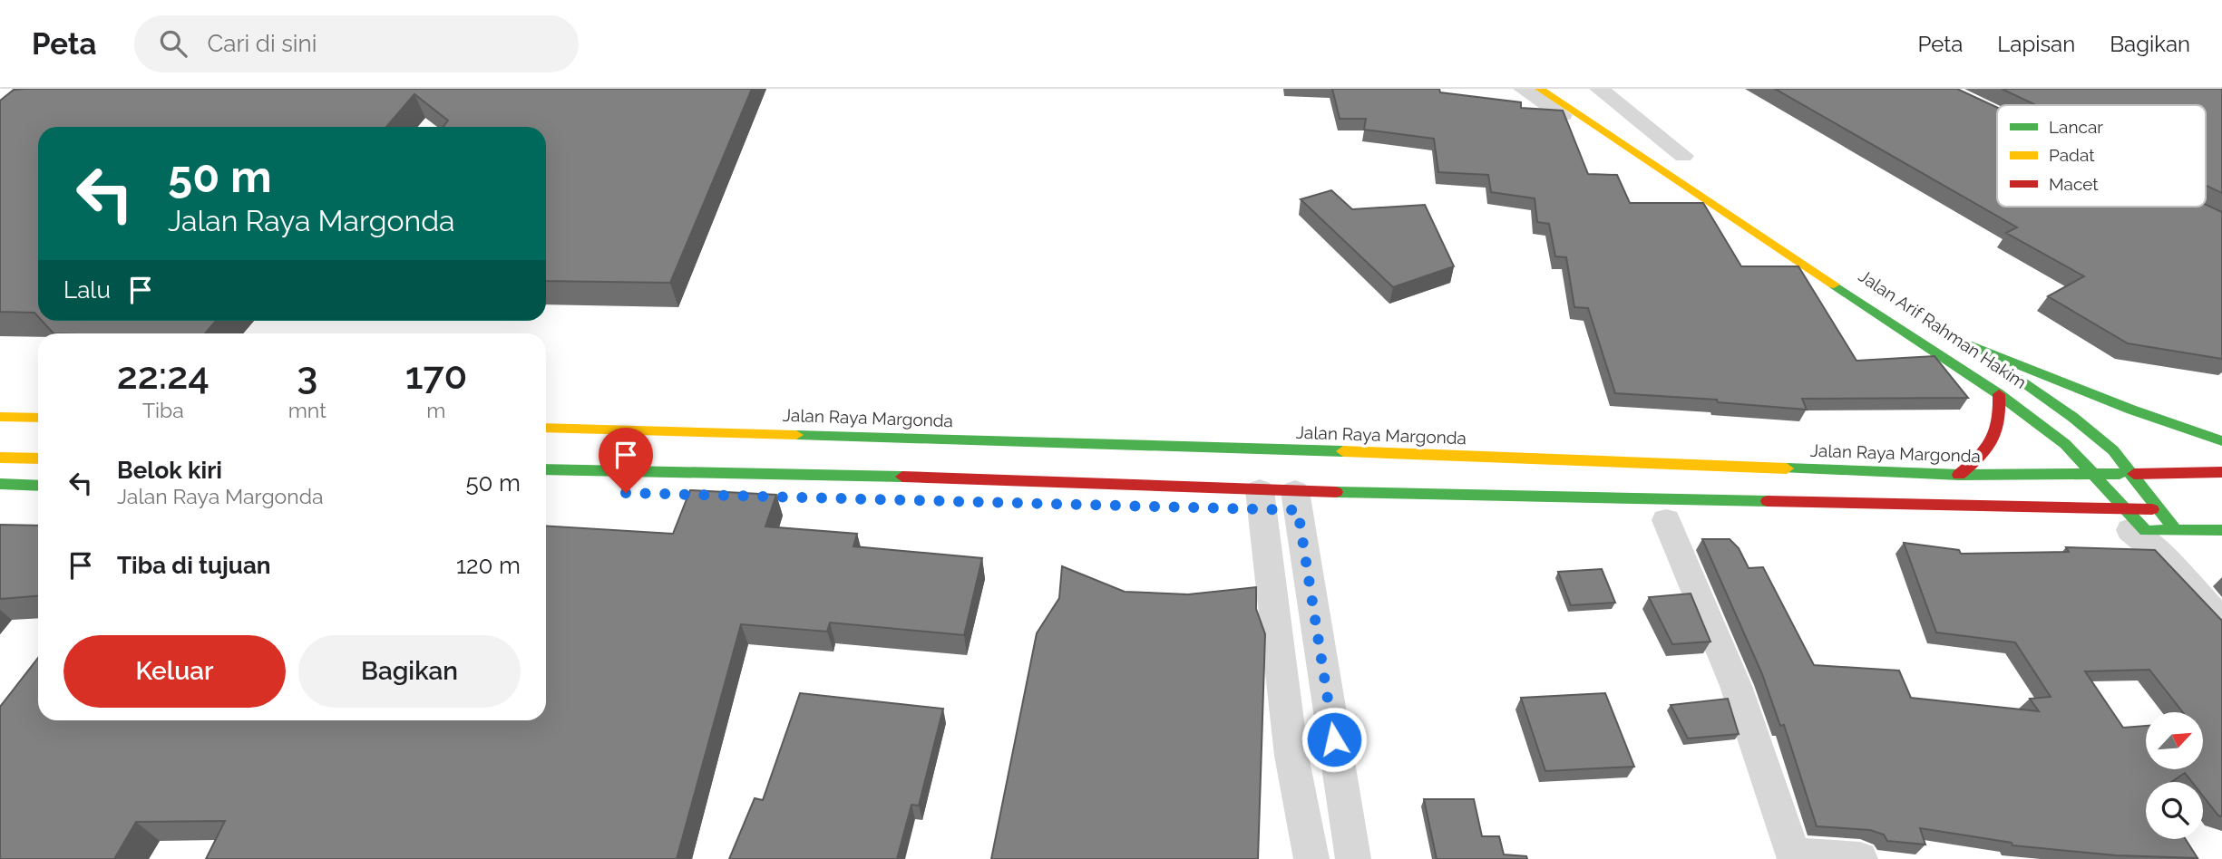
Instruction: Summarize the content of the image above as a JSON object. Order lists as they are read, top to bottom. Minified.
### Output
{"streets":{"main road":["Jalan Arif Rahman Hakim","Jalan Raya Margonda"]},"crossings":[["Jalan Arif Rahman Hakim","Jalan Raya Margonda"]],"legend":["Lancar","Padat","Macet"],"north":"top right","page":{"header":"Peta","search":"Cari di sini","nav":["Peta","Lapisan","Bagikan"],"turn":["50 m","Jalan Raya Margonda"],"then":"Lalu","eta":["22:24","Tiba","3","mnt","170","m"],"list":[{"name":"Belok kiri","note":"Jalan Raya Margonda","value":"50 m"},{"name":"Tiba di tujuan","value":"120 m"}],"buttons":["Keluar","Bagikan"]}}
